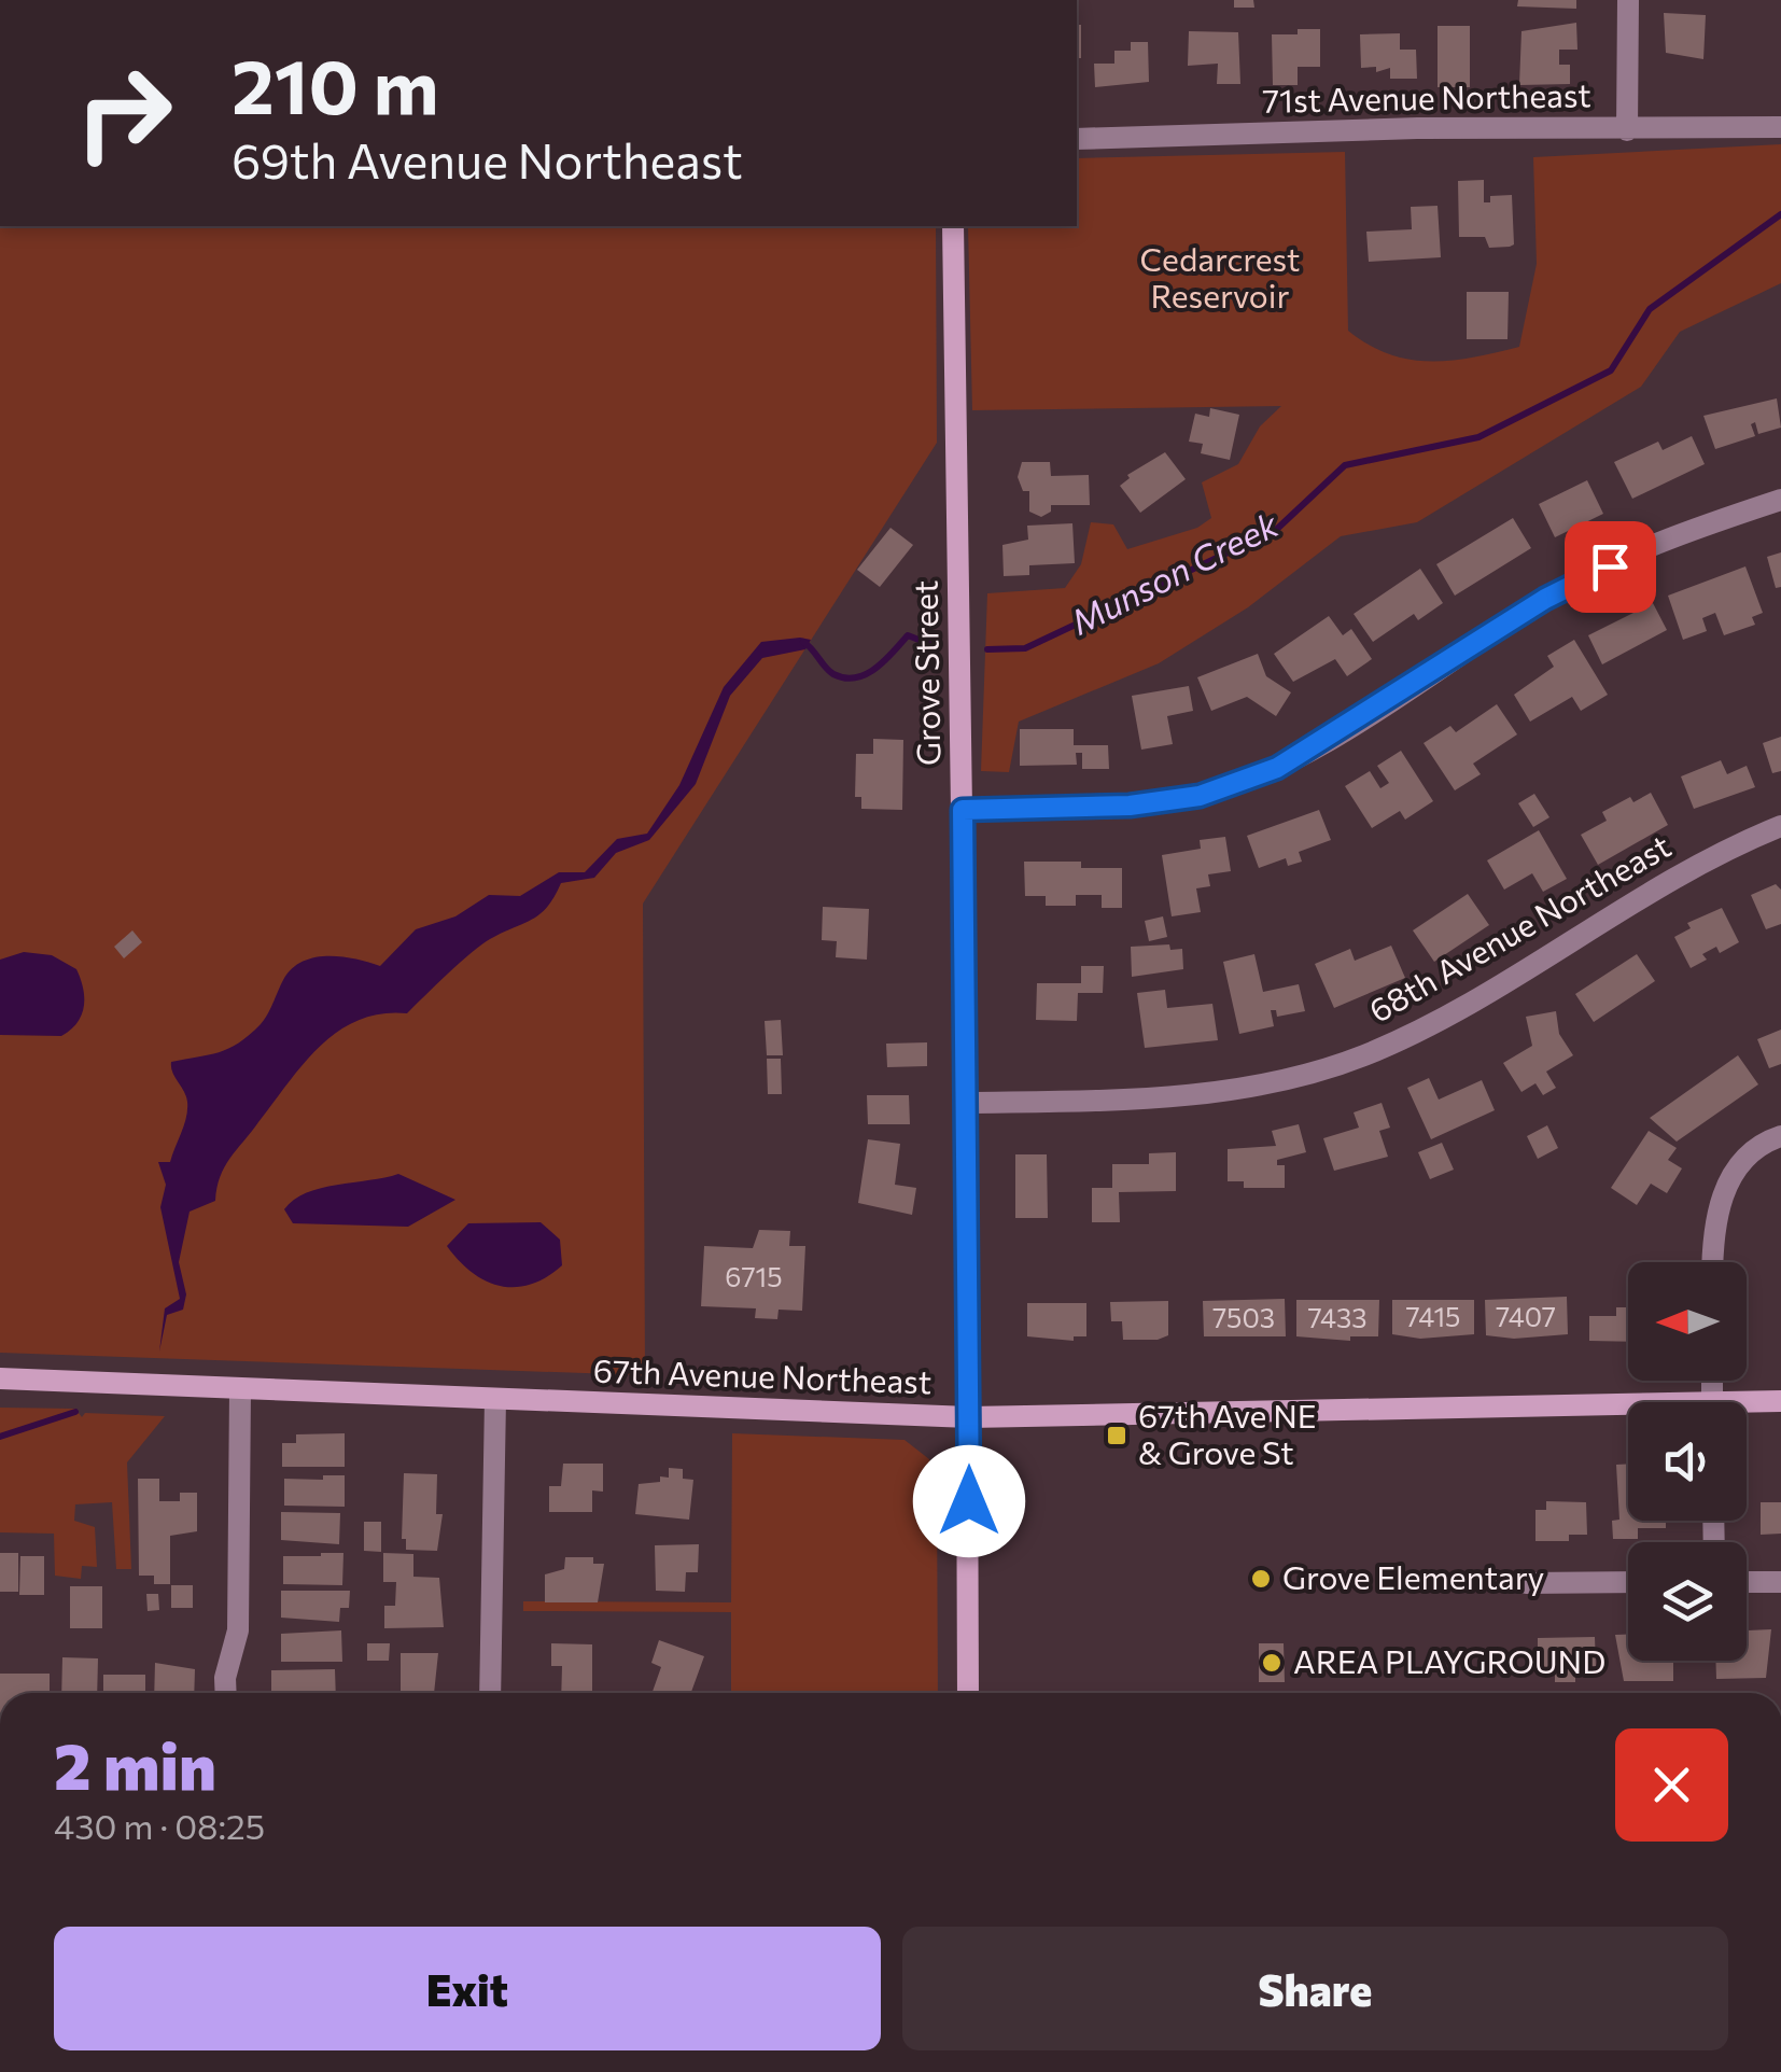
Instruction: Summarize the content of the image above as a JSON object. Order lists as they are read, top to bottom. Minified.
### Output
{"streets":{"main road":["Grove Street","67th Avenue Northeast"],"street":["71st Avenue Northeast","68th Avenue Northeast"]},"crossings":[["Grove Street","68th Avenue Northeast"],["Grove Street","67th Avenue Northeast"]],"water":["Munson Creek"],"parks":["Cedarcrest Reservoir"],"places":{"transit":["67th Ave NE & Grove St"],"other":["Grove Elementary","AREA PLAYGROUND"]},"house_numbers":["6715","7415","7407","7503","7433"],"north":"left","page":{"turn":["210 m","69th Avenue Northeast"],"heading":["2 min","430 m · 08:25"],"buttons":["Exit","Share"]}}
